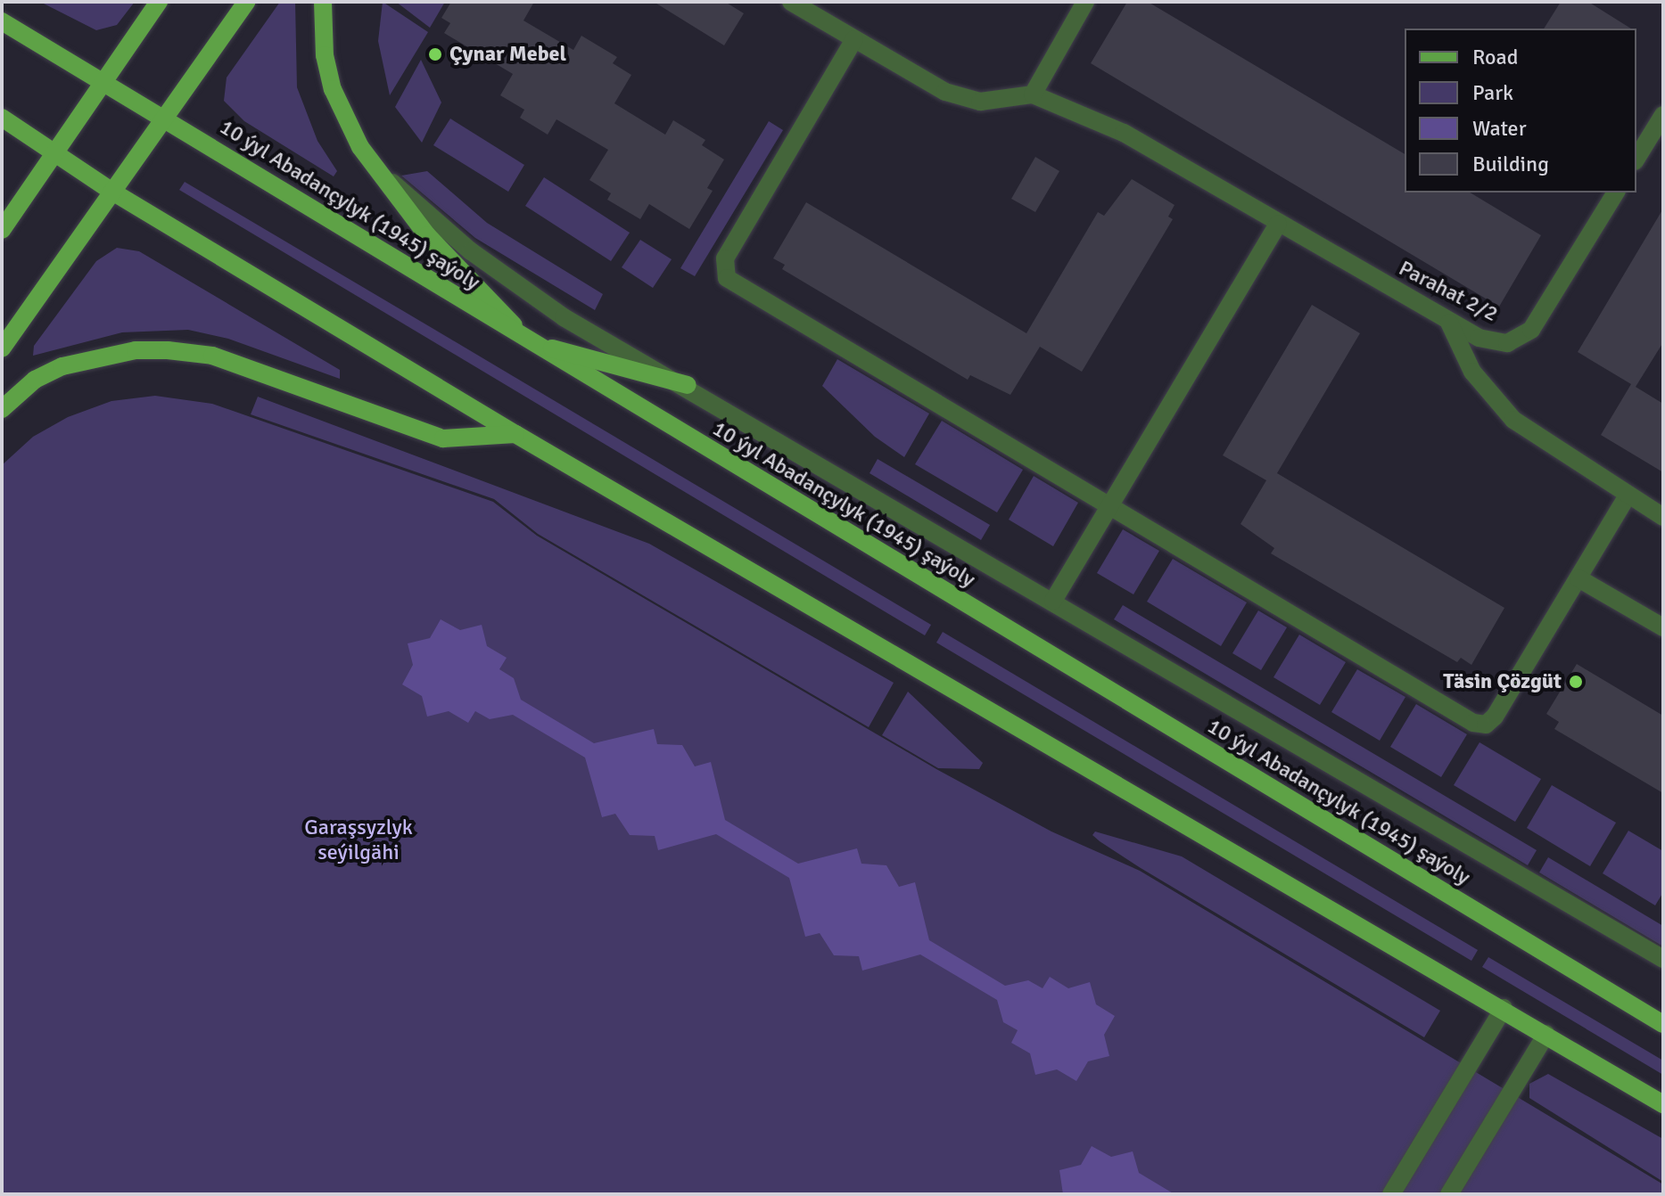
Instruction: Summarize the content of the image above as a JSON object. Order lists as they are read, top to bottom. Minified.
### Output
{"streets":{"main road":["10 ýyl Abadançylyk (1945) şaýoly"],"street":["Parahat 2/2"]},"parks":["Garaşsyzlyk seýilgähi"],"places":["Çynar Mebel","Täsin Çözgüt"],"legend":["Road","Park","Water","Building"]}
